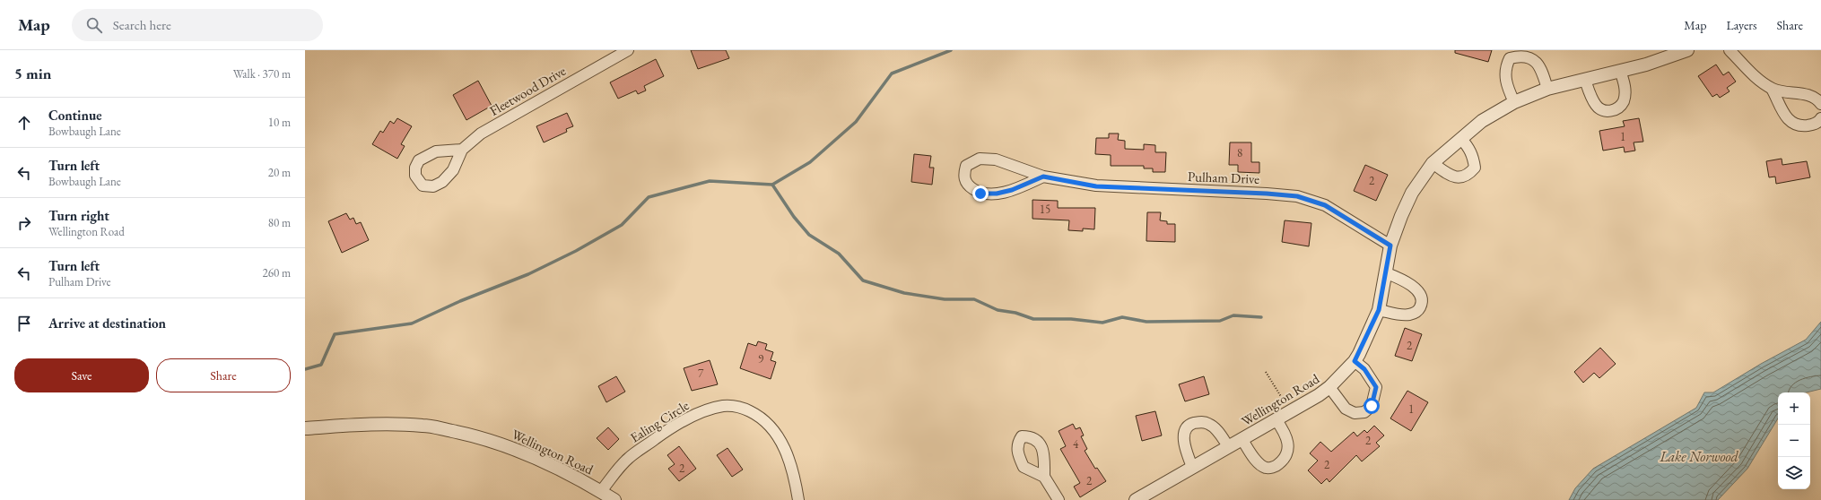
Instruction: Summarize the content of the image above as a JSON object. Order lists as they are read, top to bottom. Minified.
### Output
{"streets":{"street":["Fleetwood Drive","Pulham Drive","Wellington Road","Ealing Circle"]},"crossings":[["Pulham Drive","Wellington Road"],["Wellington Road","Ealing Circle"]],"water":["Lake Norwood"],"house_numbers":["1","8","2","15","2","9","7","1","2","4","2","2","2"],"page":{"header":"Map","search":"Search here","nav":["Map","Layers","Share"],"heading":["5 min","Walk · 370 m"],"list":[["Continue","Bowbaugh Lane","10 m"],["Turn left","Bowbaugh Lane","20 m"],["Turn right","Wellington Road","80 m"],["Turn left","Pulham Drive","260 m"],"Arrive at destination"],"buttons":["Save","Share"],"map_buttons":["+","−"]}}
